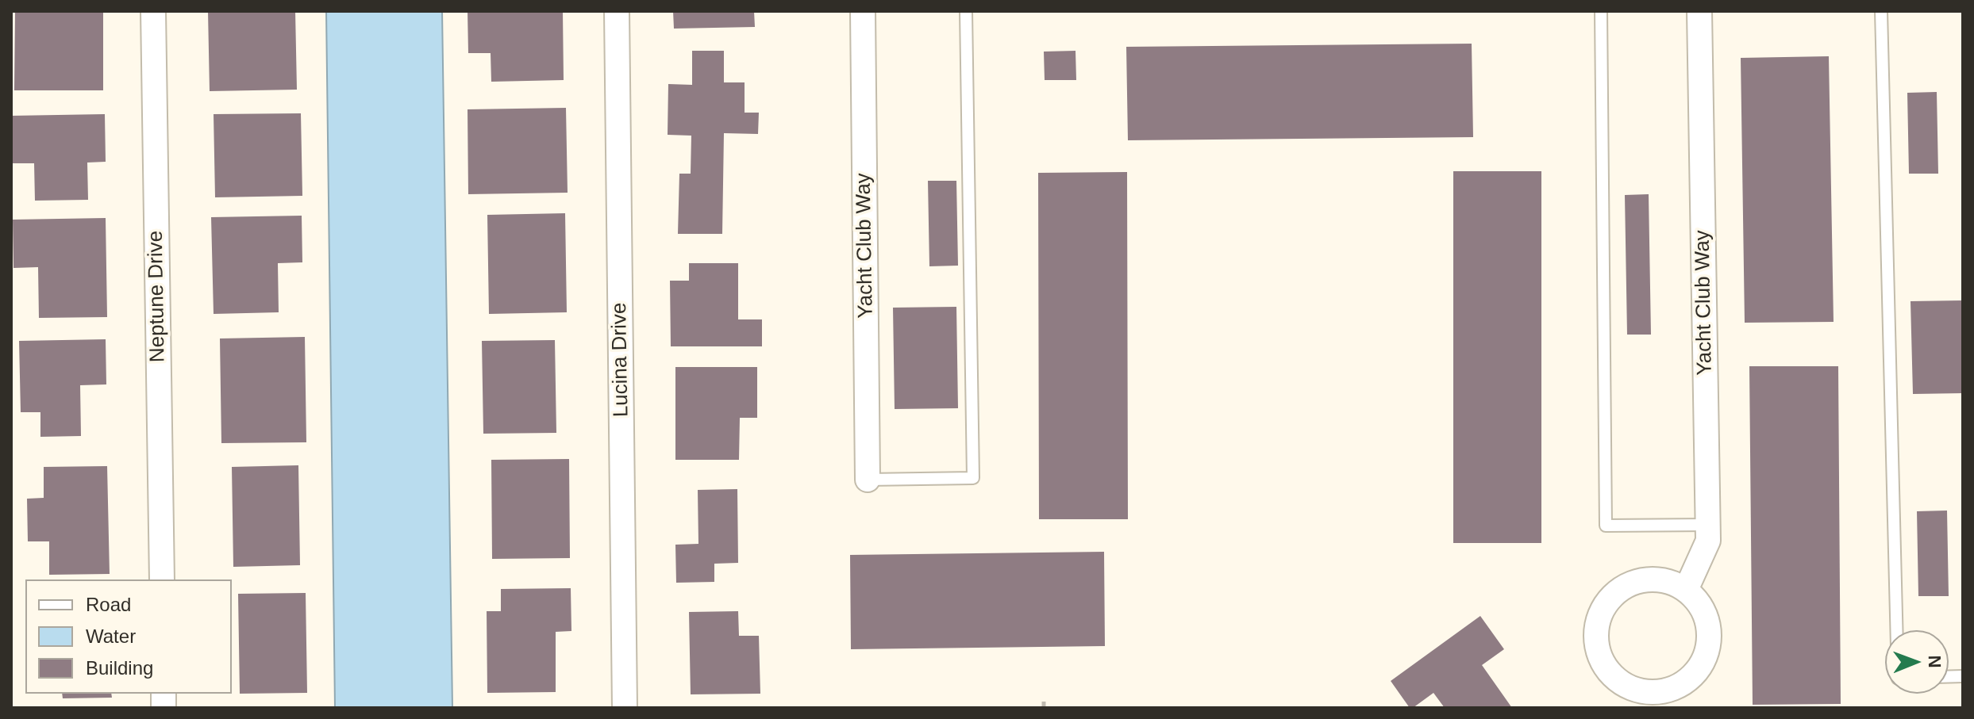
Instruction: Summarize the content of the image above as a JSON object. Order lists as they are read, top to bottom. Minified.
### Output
{"streets":{"street":["Yacht Club Way","Neptune Drive","Lucina Drive"]},"legend":["Road","Water","Building"],"north":"right"}
